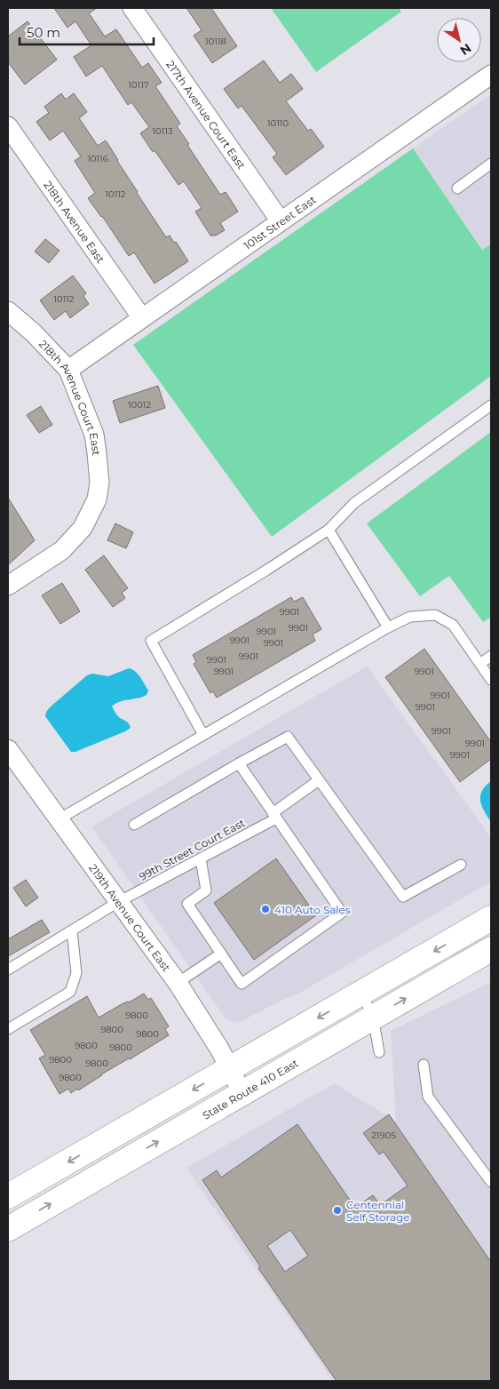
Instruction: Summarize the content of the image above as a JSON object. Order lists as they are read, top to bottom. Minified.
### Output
{"streets":{"main road":["State Route 410 East"],"street":["217th Avenue Court East","218th Avenue East","101st Street East","218th Avenue Court East","219th Avenue Court East"],"lane":["99th Street Court East"]},"crossings":[["217th Avenue Court East","101st Street East"],["218th Avenue East","101st Street East"],["101st Street East","218th Avenue Court East"],["99th Street Court East","219th Avenue Court East"],["219th Avenue Court East","State Route 410 East"]],"places":["410 Auto Sales","Centennial Self Storage"],"house_numbers":["10118","10117","10110","10113","10116","10112","10112","10012","9901","9901","9901","9901","9901","9901","9901","9901","9901","9901","9901","9901","9901","9901","9800","9800","9800","9800","9800","9800","9800","9800","21905"],"scale_bar":"50 m","north":"bottom right"}
